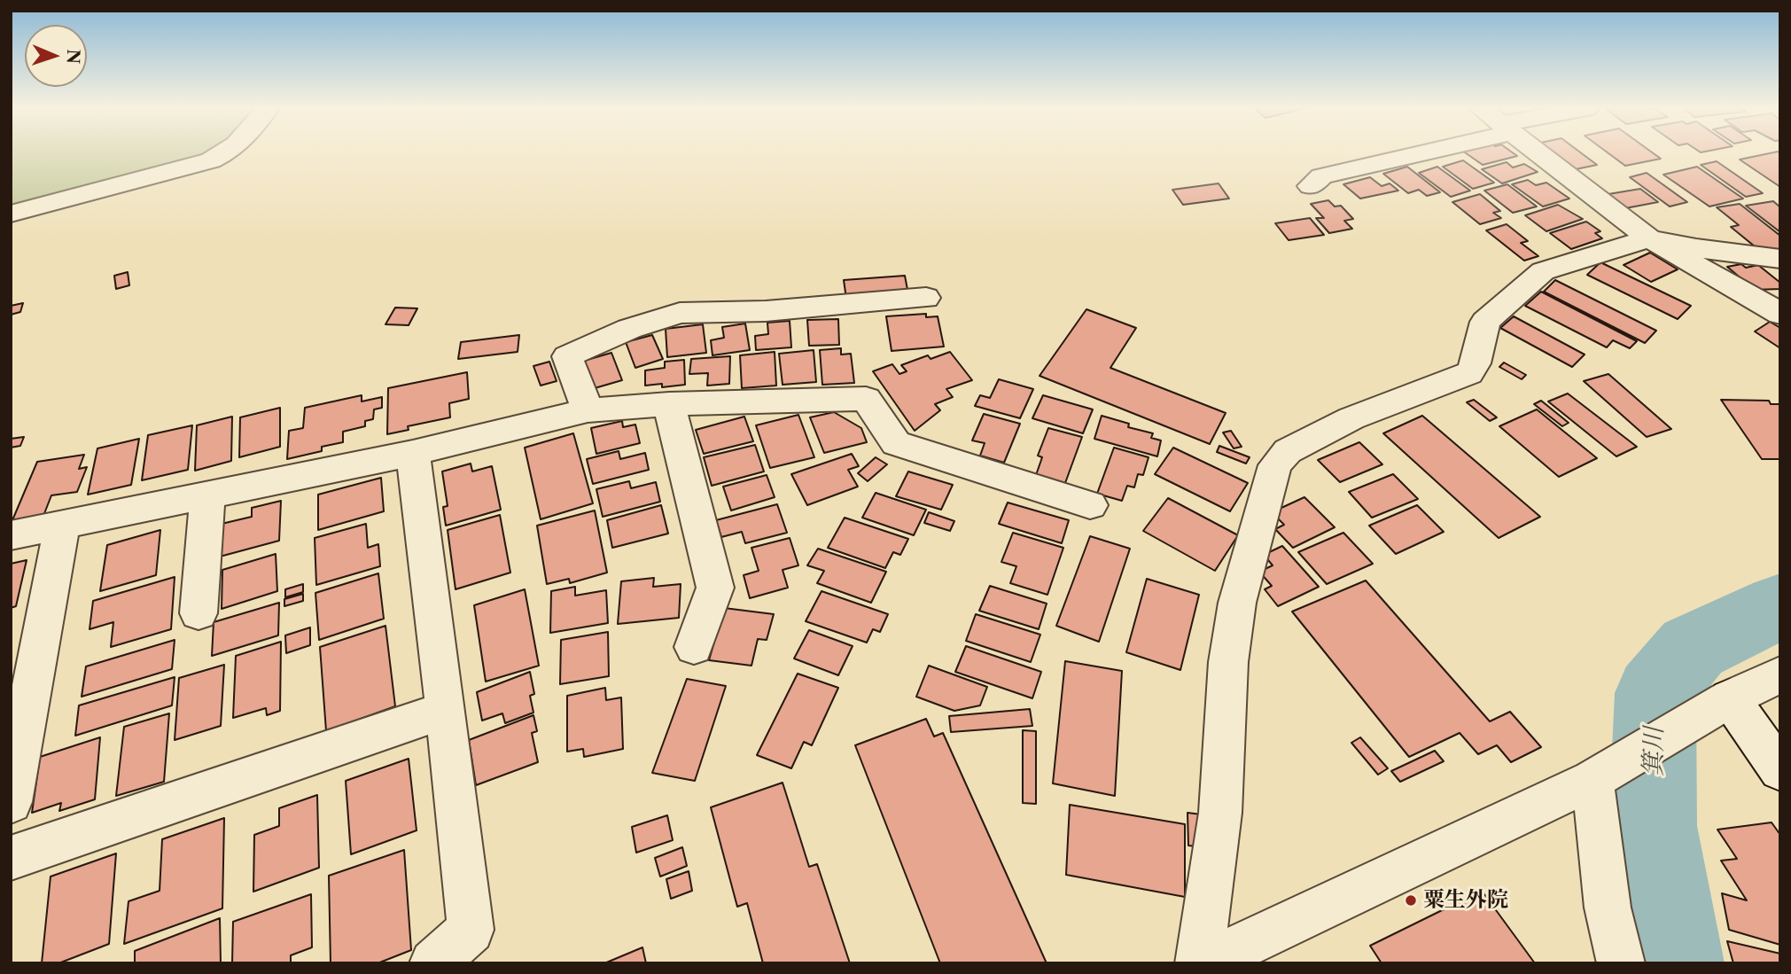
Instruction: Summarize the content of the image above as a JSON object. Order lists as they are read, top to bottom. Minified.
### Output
{"water":["箕川"],"places":["粟生外院"],"north":"right"}
